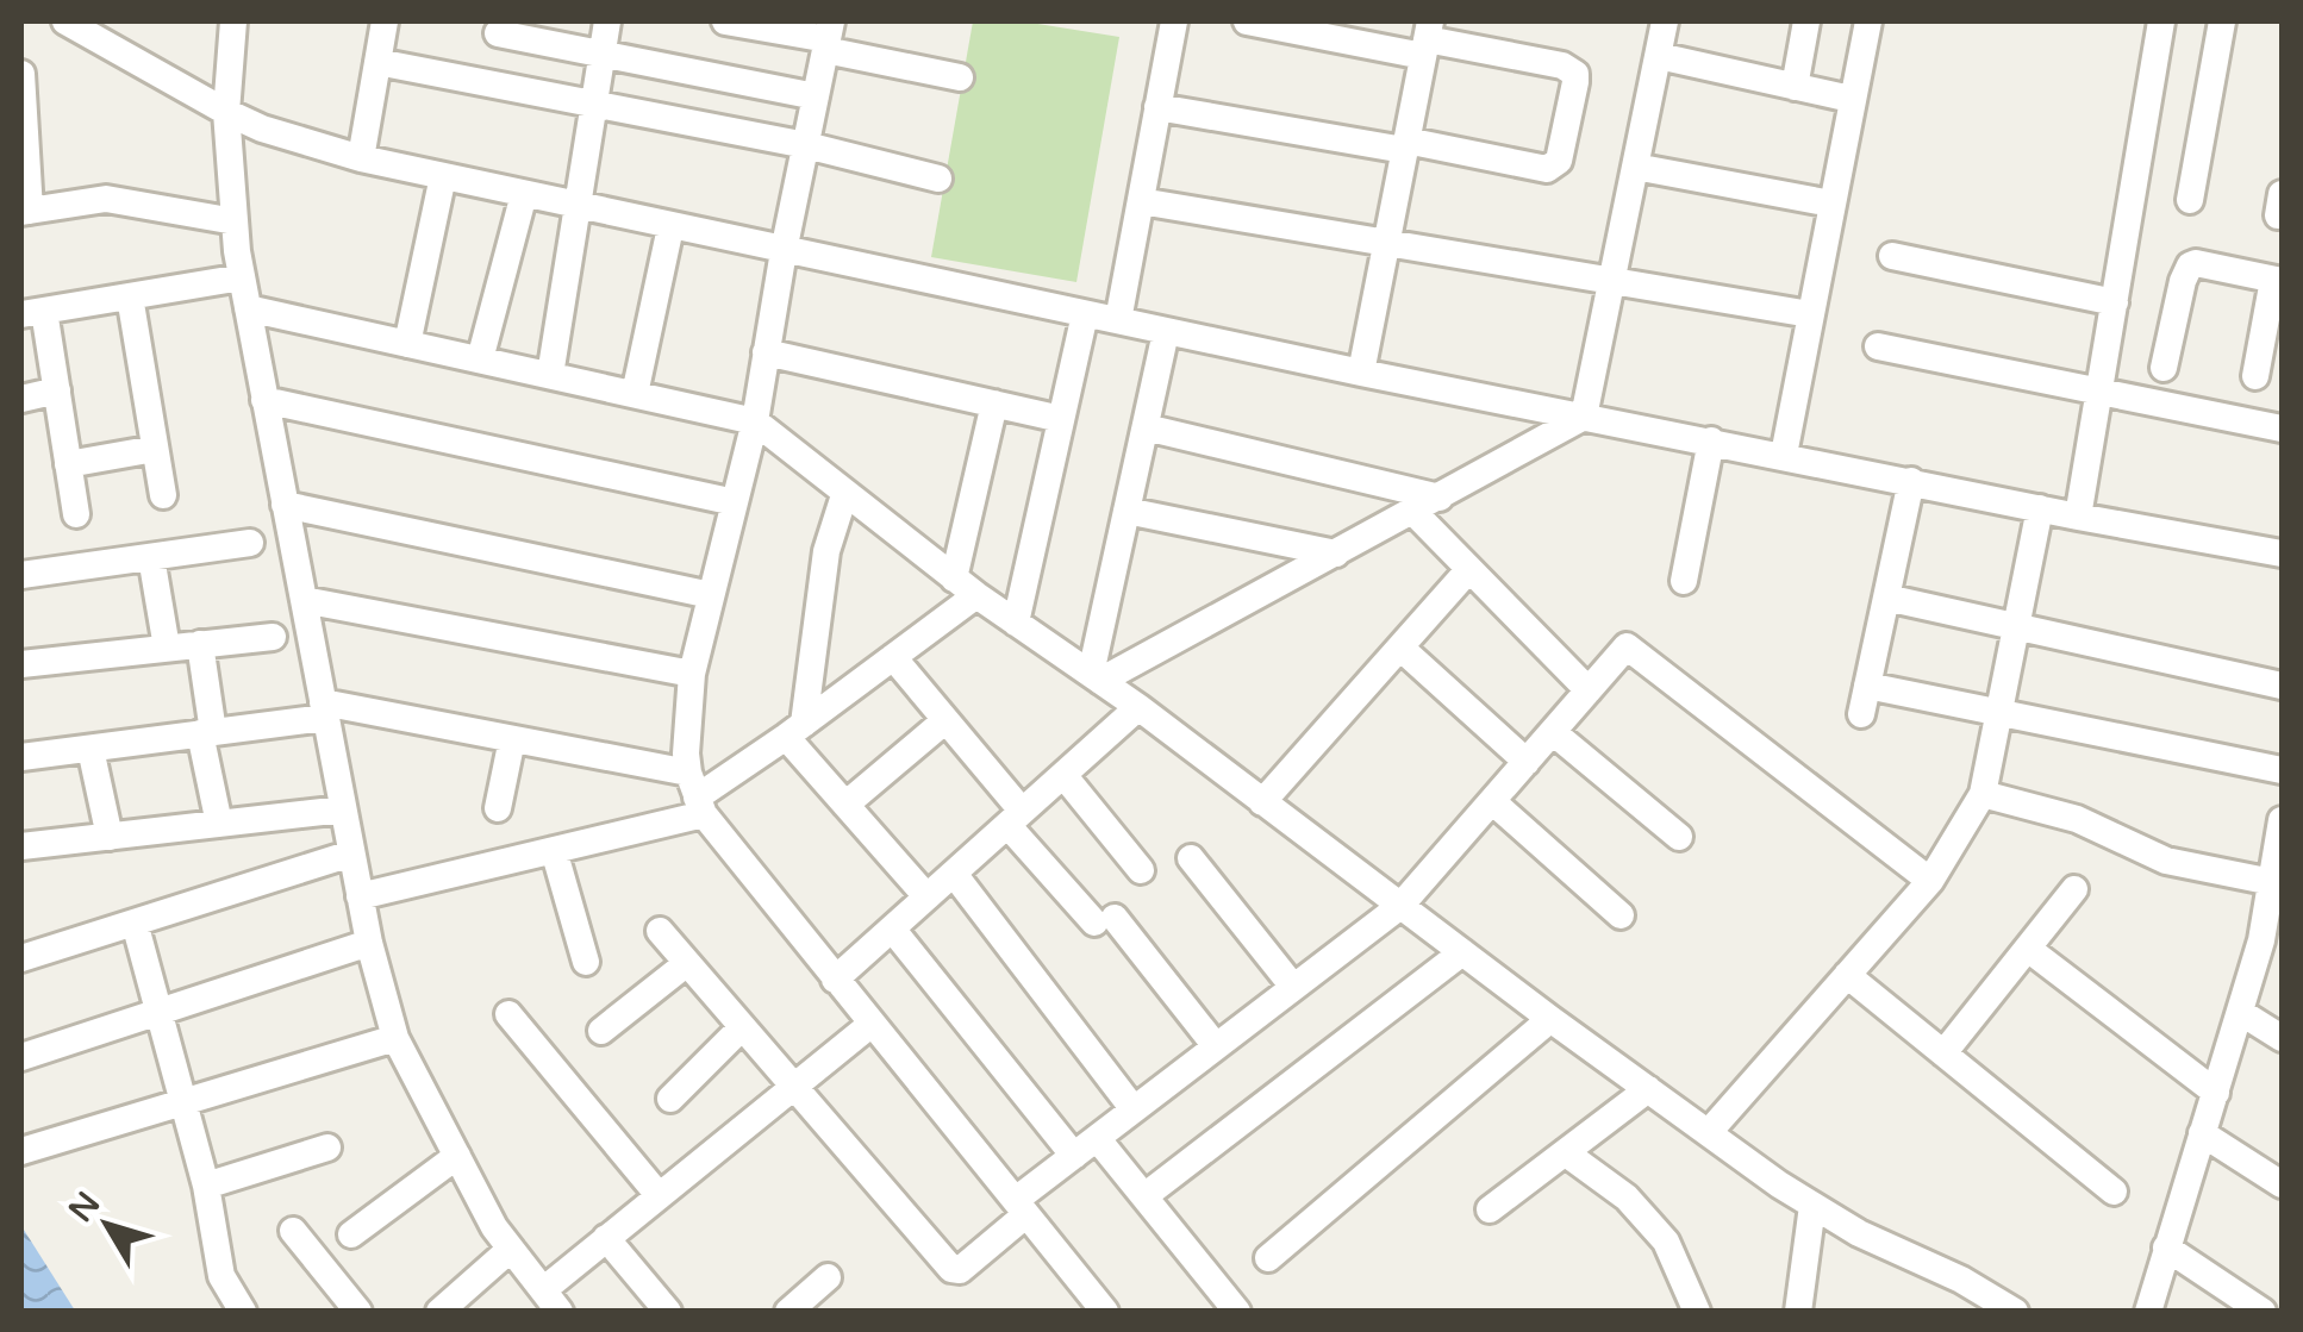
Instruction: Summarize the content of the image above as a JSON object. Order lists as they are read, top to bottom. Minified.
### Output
{"north":"top left"}
